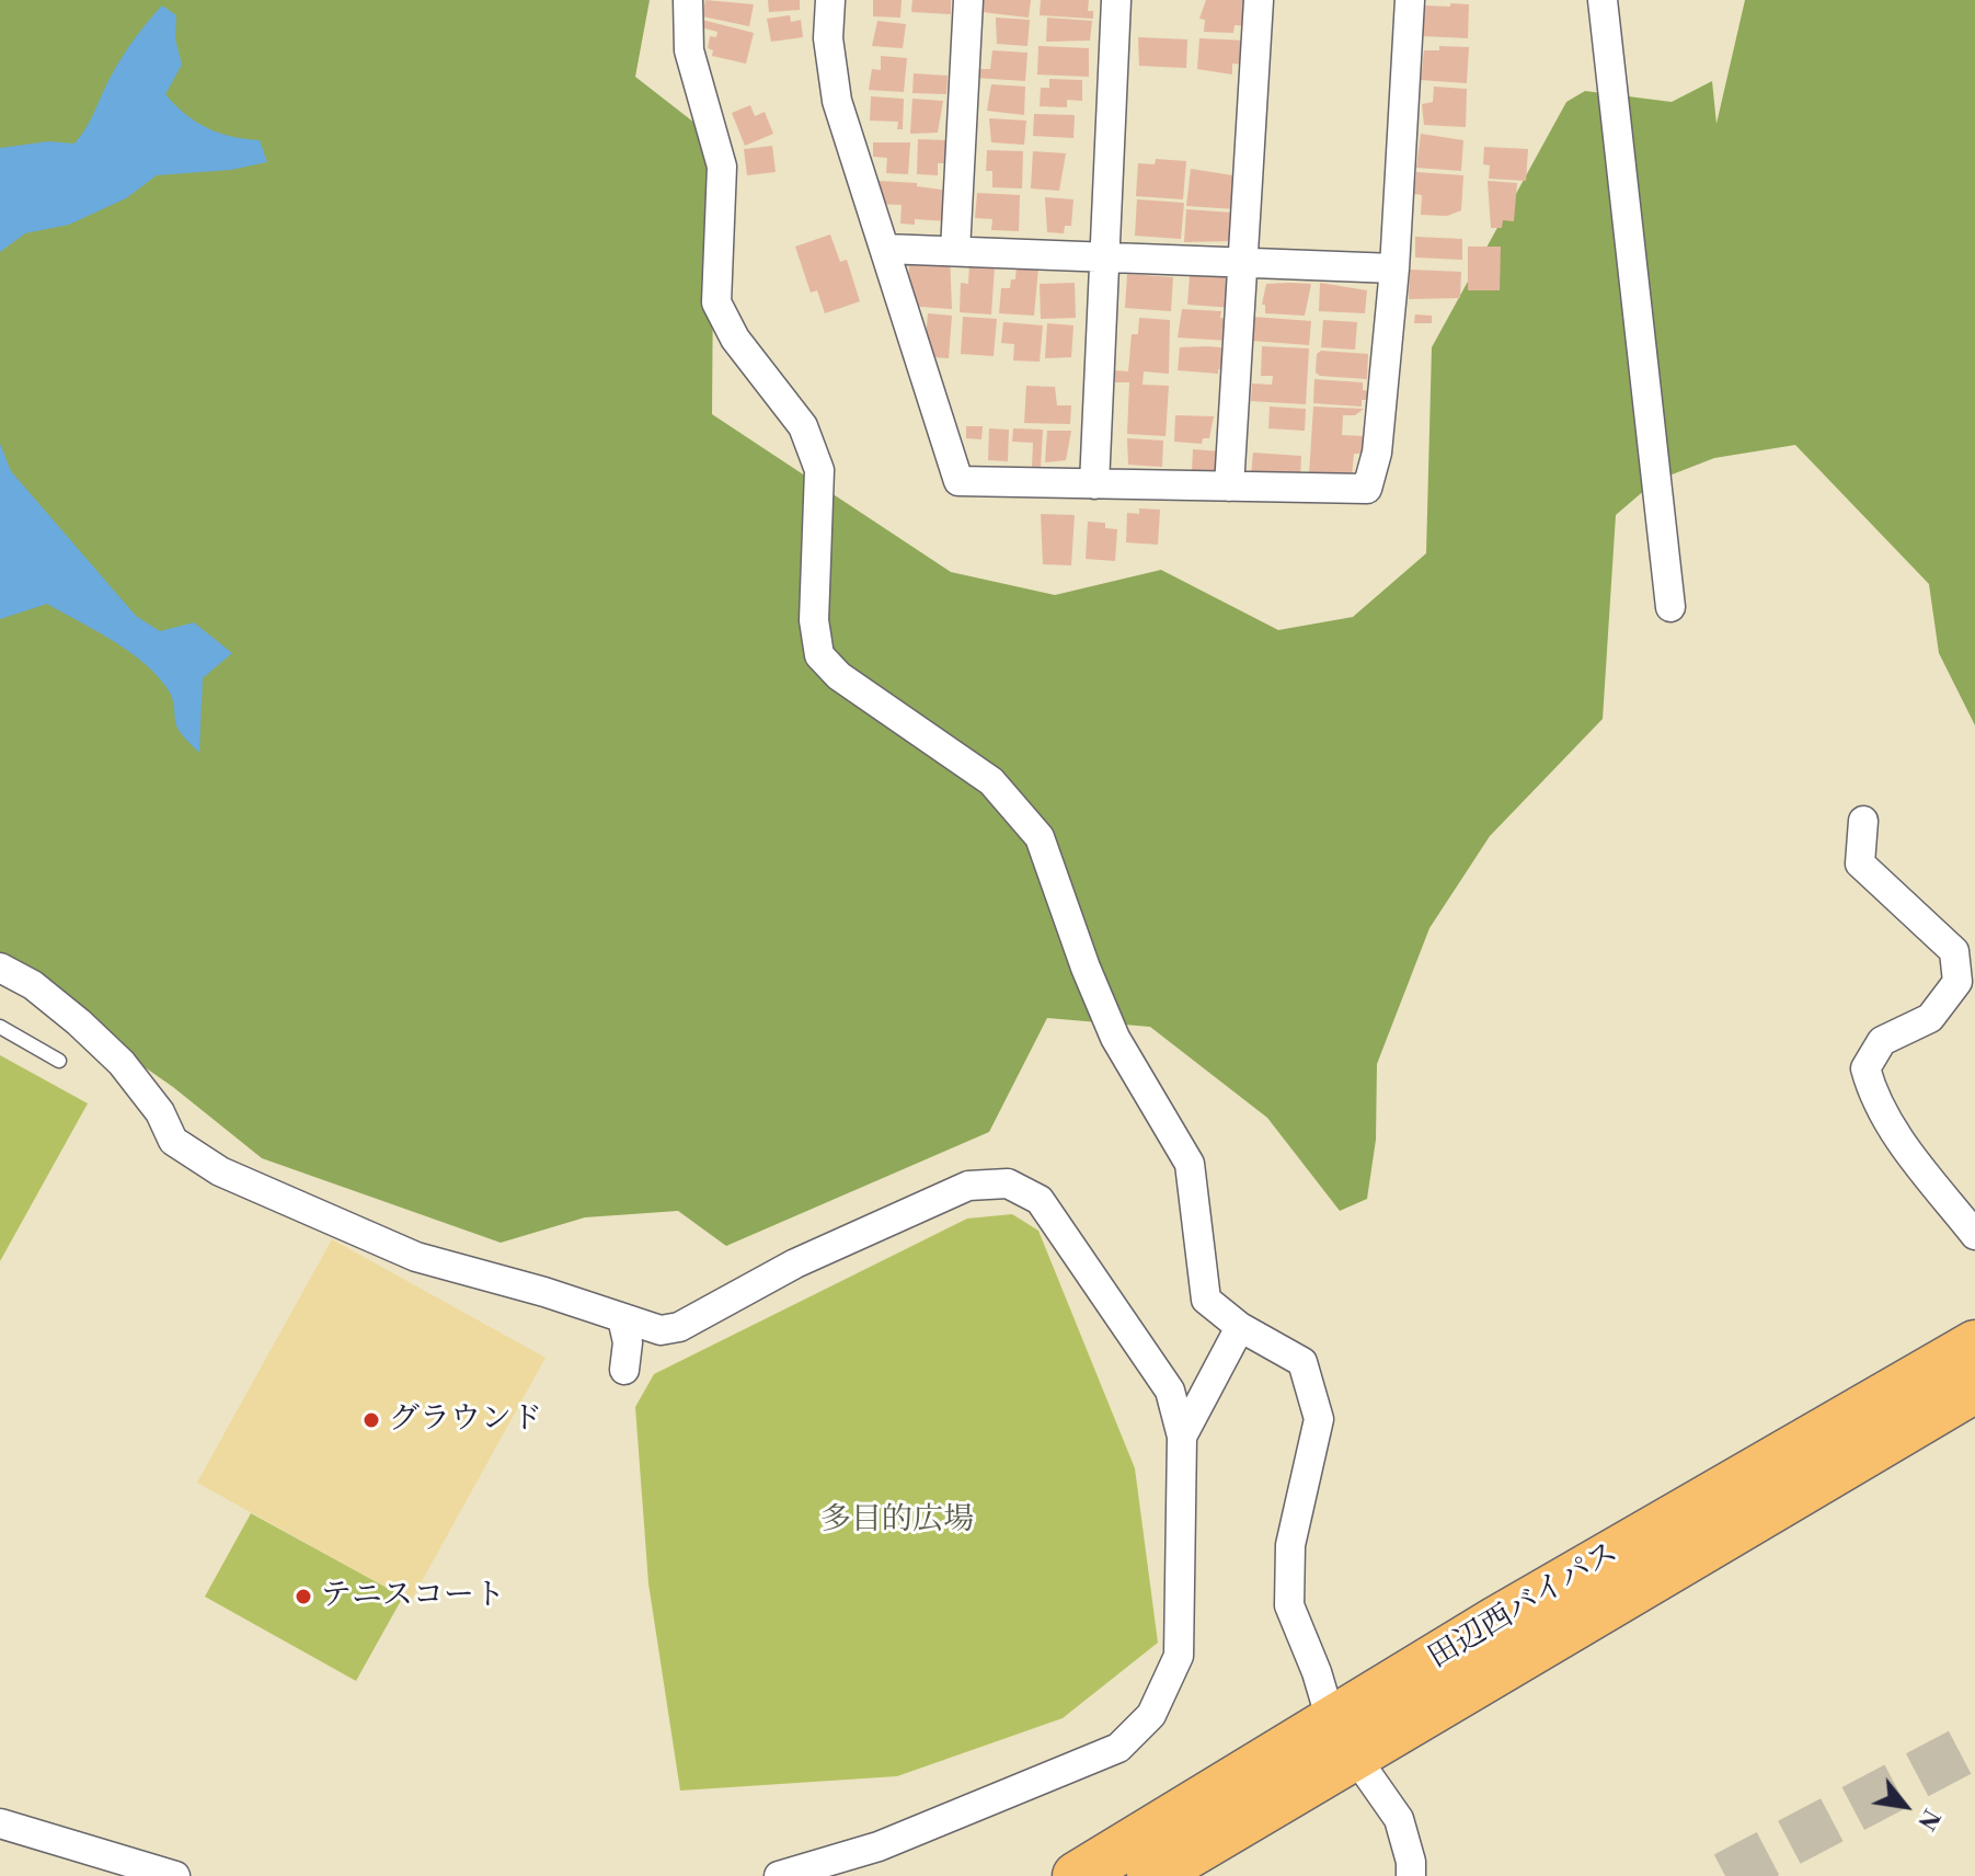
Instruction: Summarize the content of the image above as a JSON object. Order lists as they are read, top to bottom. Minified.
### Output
{"streets":{"highway":["田辺西バイパス"]},"parks":["多目的広場"],"places":["グラウンド","テニスコート"],"north":"bottom right"}
